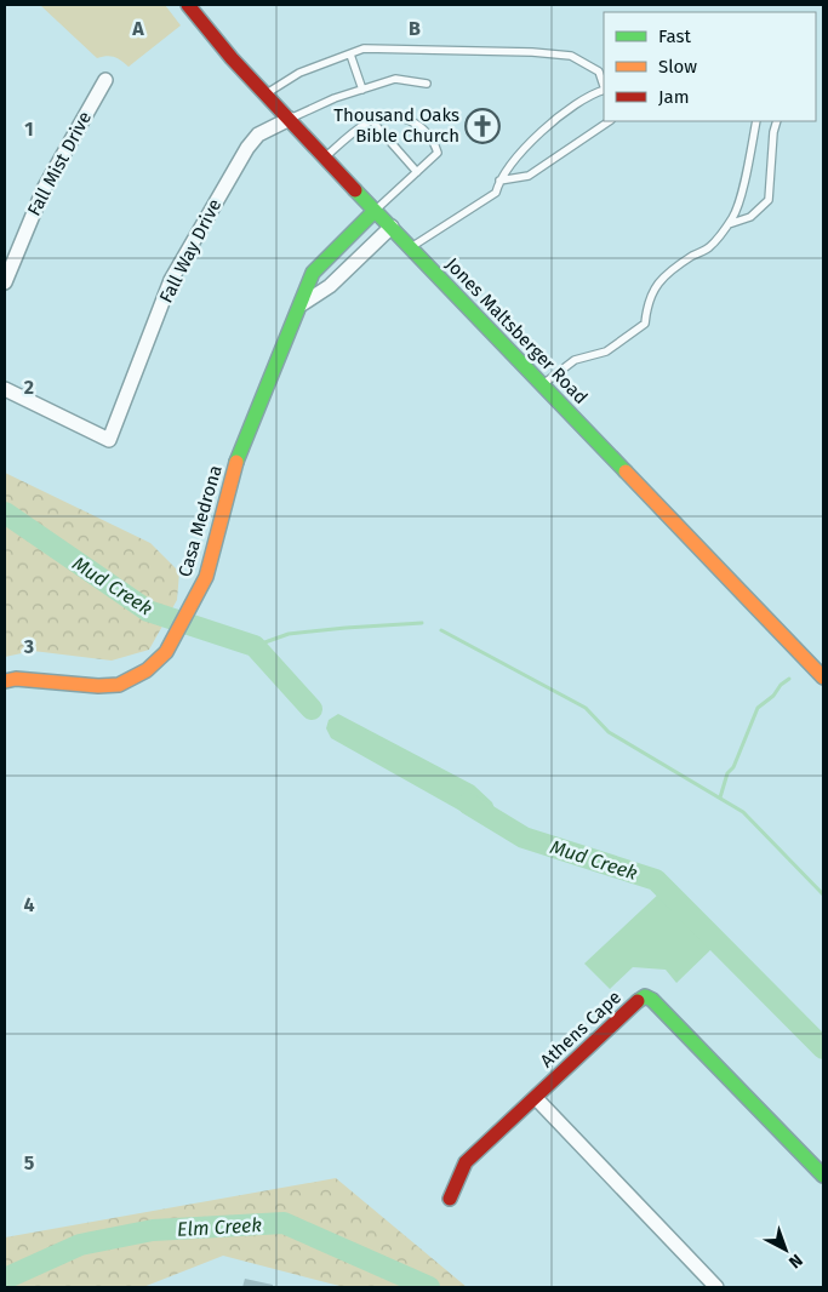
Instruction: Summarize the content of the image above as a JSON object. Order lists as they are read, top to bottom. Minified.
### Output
{"streets":{"street":["Fall Mist Drive","Fall Way Drive","Jones Maltsberger Road","Casa Medrona","Athens Cape"]},"crossings":[["Fall Way Drive","Jones Maltsberger Road"],["Jones Maltsberger Road","Casa Medrona"]],"water":["Mud Creek","Elm Creek"],"places":{"church":["Thousand Oaks Bible Church"]},"legend":["Fast","Slow","Jam"],"north":"bottom right","grid":{"columns":["A","B"],"rows":["1","2","3","4","5"]}}
